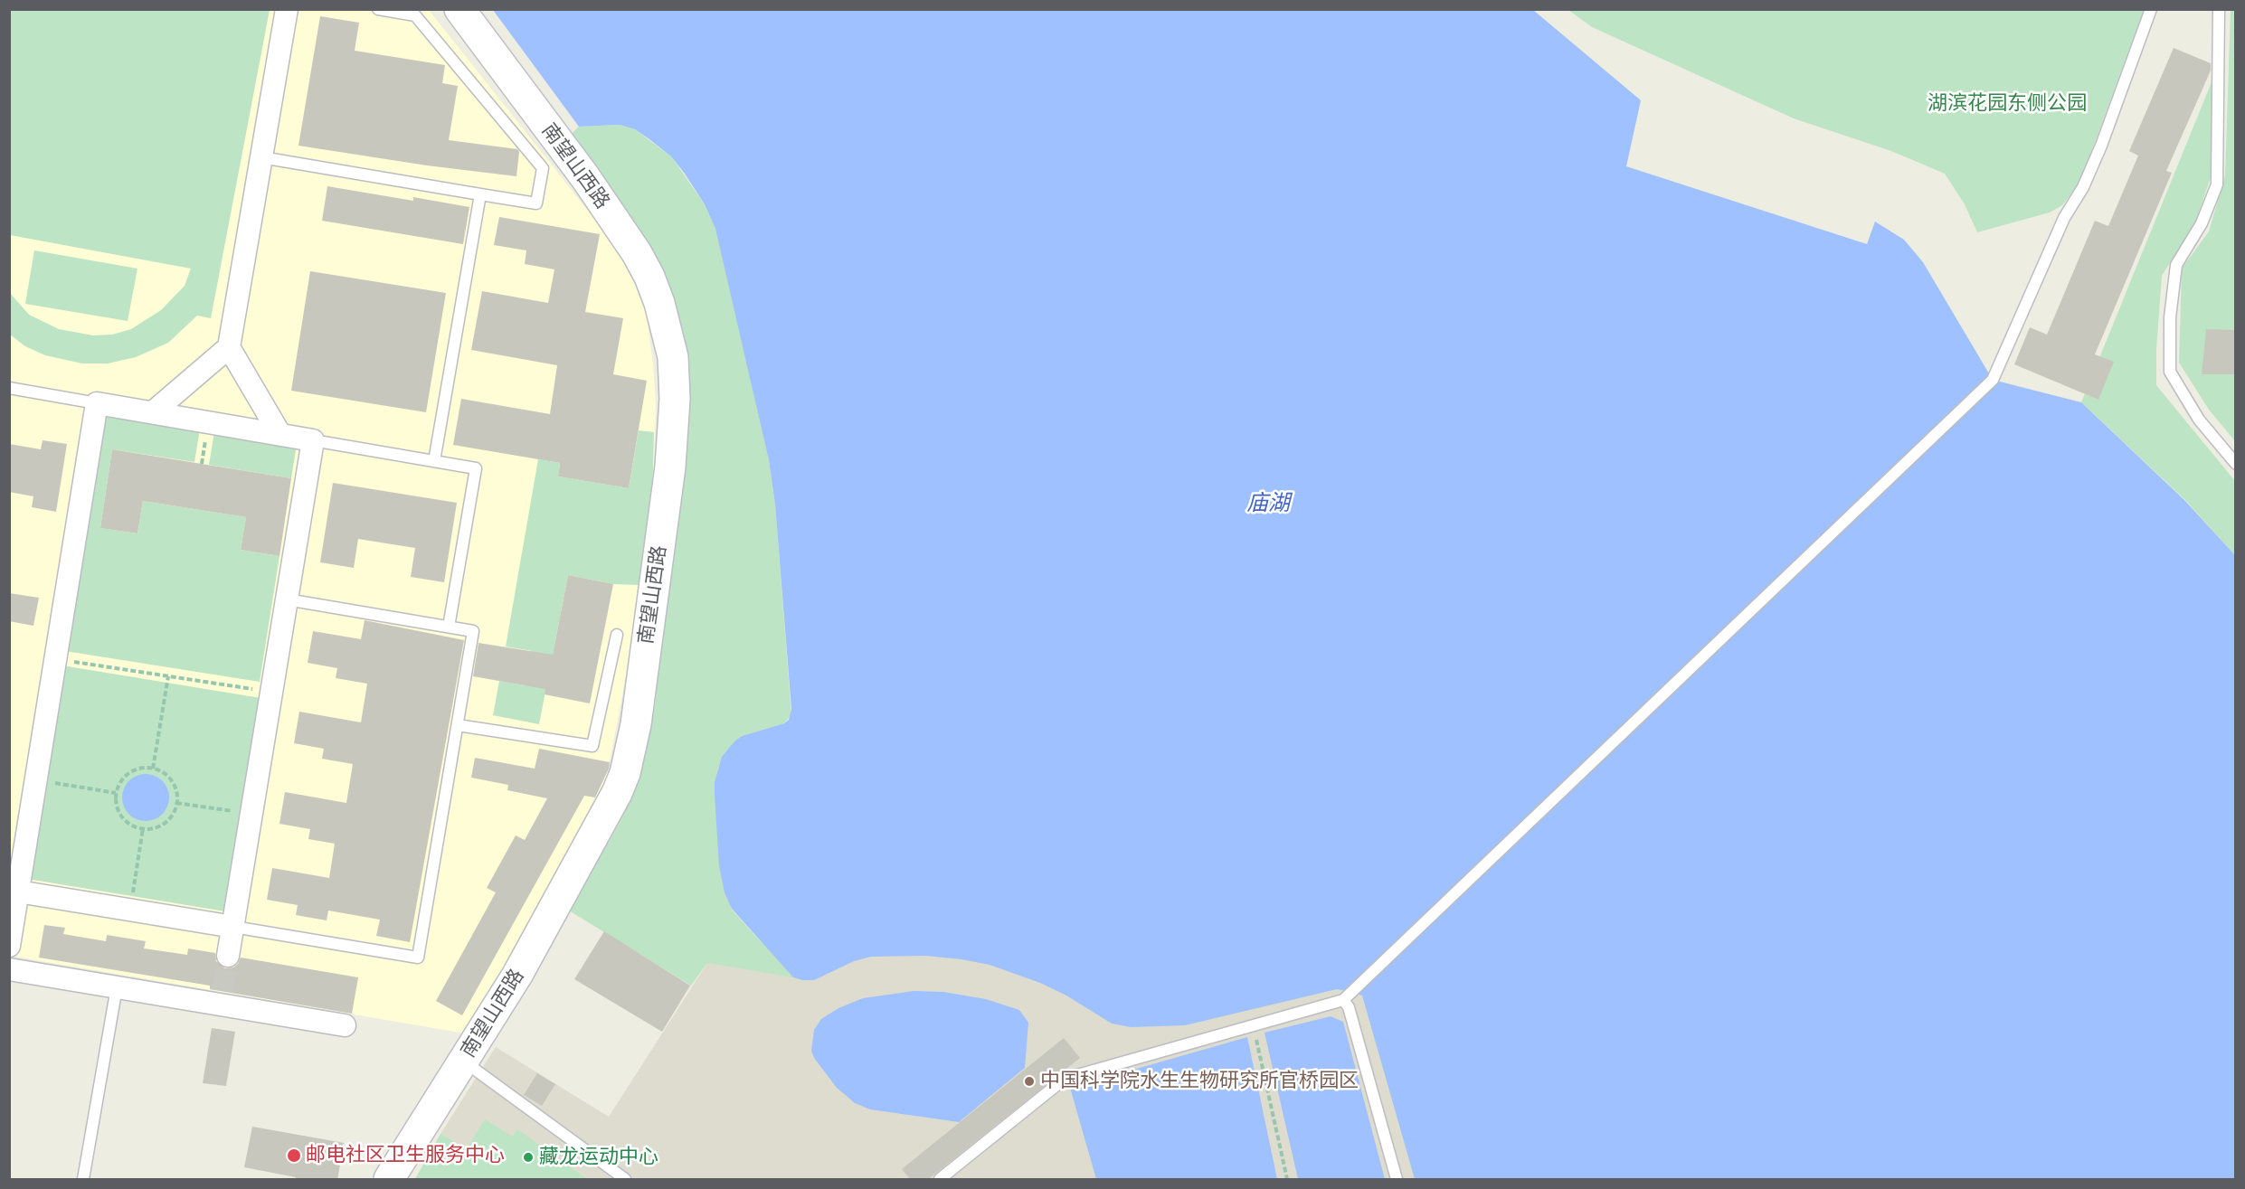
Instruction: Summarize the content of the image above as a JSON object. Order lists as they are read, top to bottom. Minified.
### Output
{"streets":{"street":["南望山西路"]},"water":["庙湖"],"parks":["湖滨花园东侧公园"],"places":["中国科学院水生生物研究所官桥园区","邮电社区卫生服务中心","藏龙运动中心"]}
